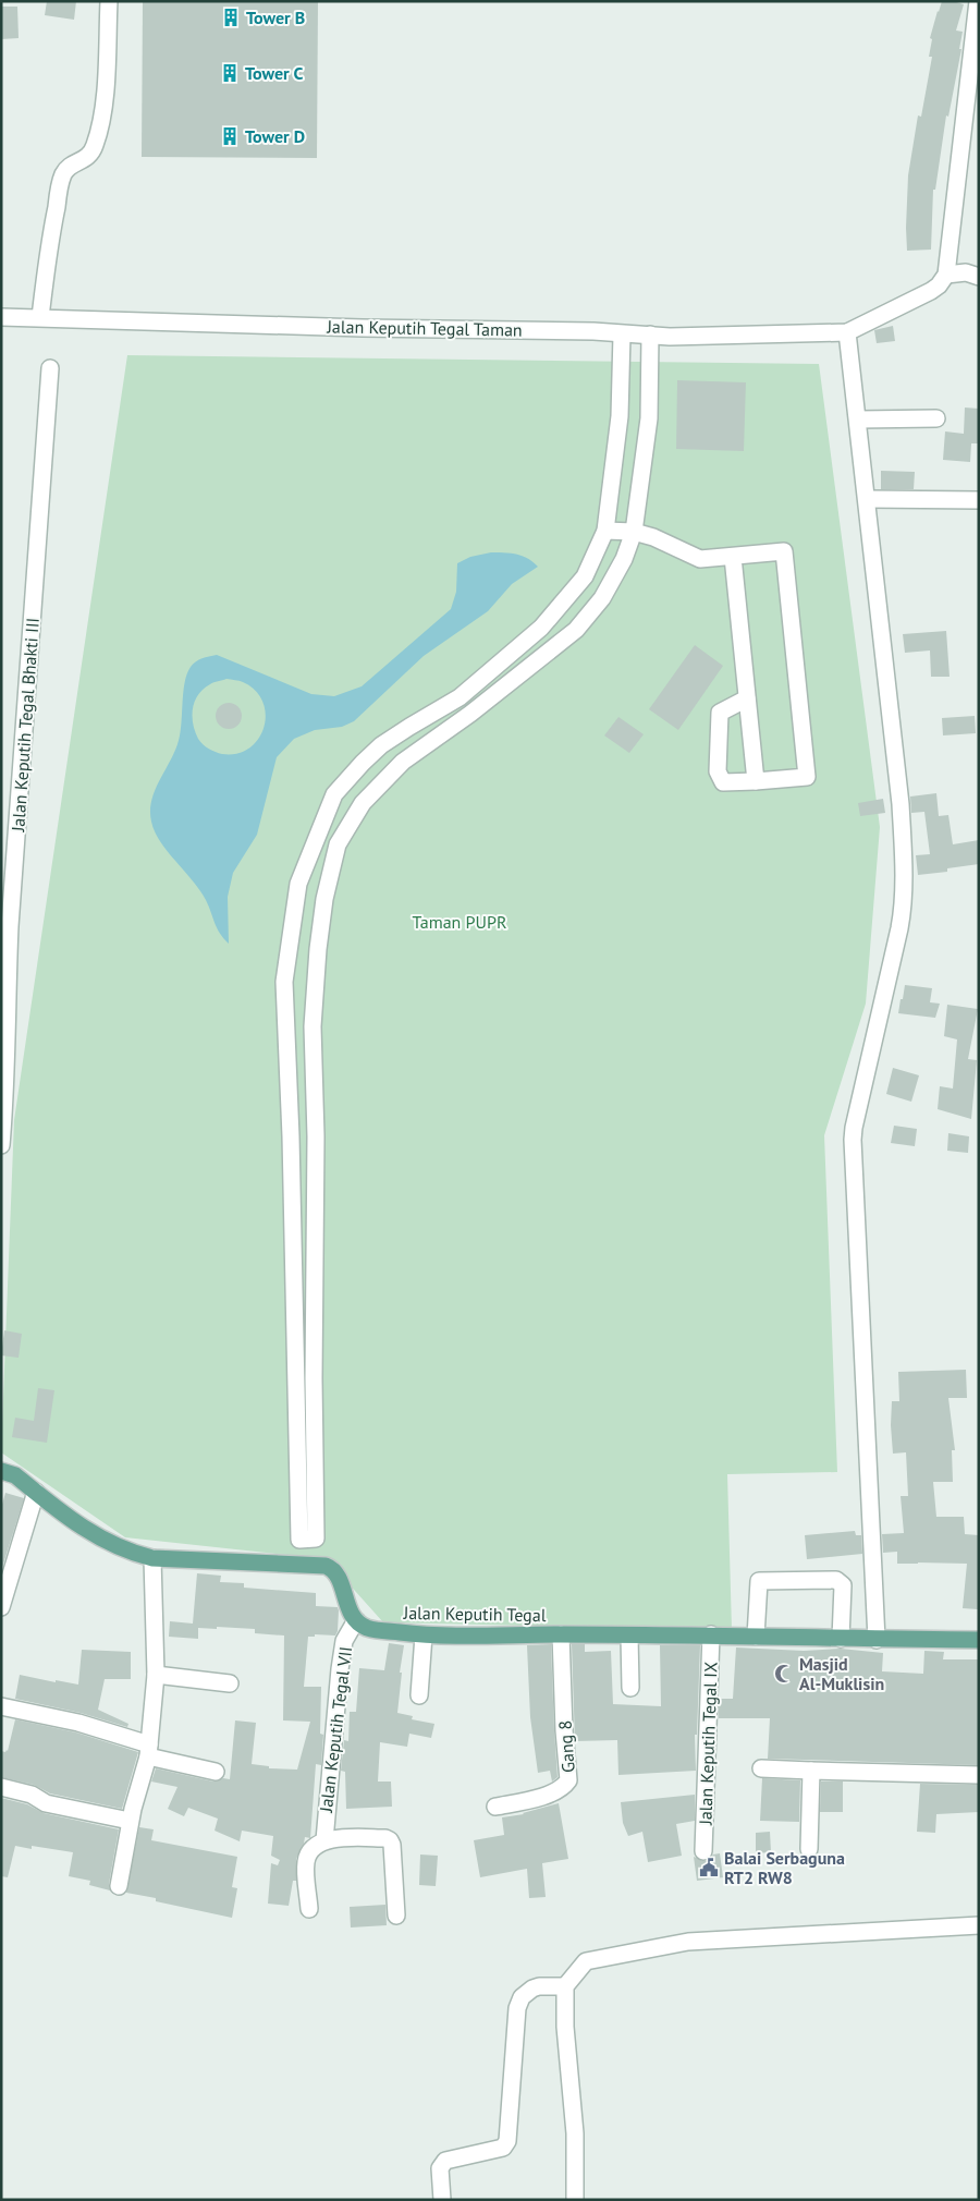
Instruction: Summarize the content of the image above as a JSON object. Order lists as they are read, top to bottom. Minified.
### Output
{"streets":{"main road":["Jalan Keputih Tegal"],"street":["Jalan Keputih Tegal Taman","Jalan Keputih Tegal Bhakti III","Jalan Keputih Tegal VII","Jalan Keputih Tegal IX","Gang 8"]},"crossings":[["Jalan Keputih Tegal","Jalan Keputih Tegal VII"],["Jalan Keputih Tegal","Jalan Keputih Tegal IX"],["Jalan Keputih Tegal","Gang 8"]],"parks":["Taman PUPR"],"places":{"building":["Tower B","Tower C","Tower D"],"mosque":["Masjid Al-Muklisin"],"public building":["Balai Serbaguna RT2 RW8"]}}
